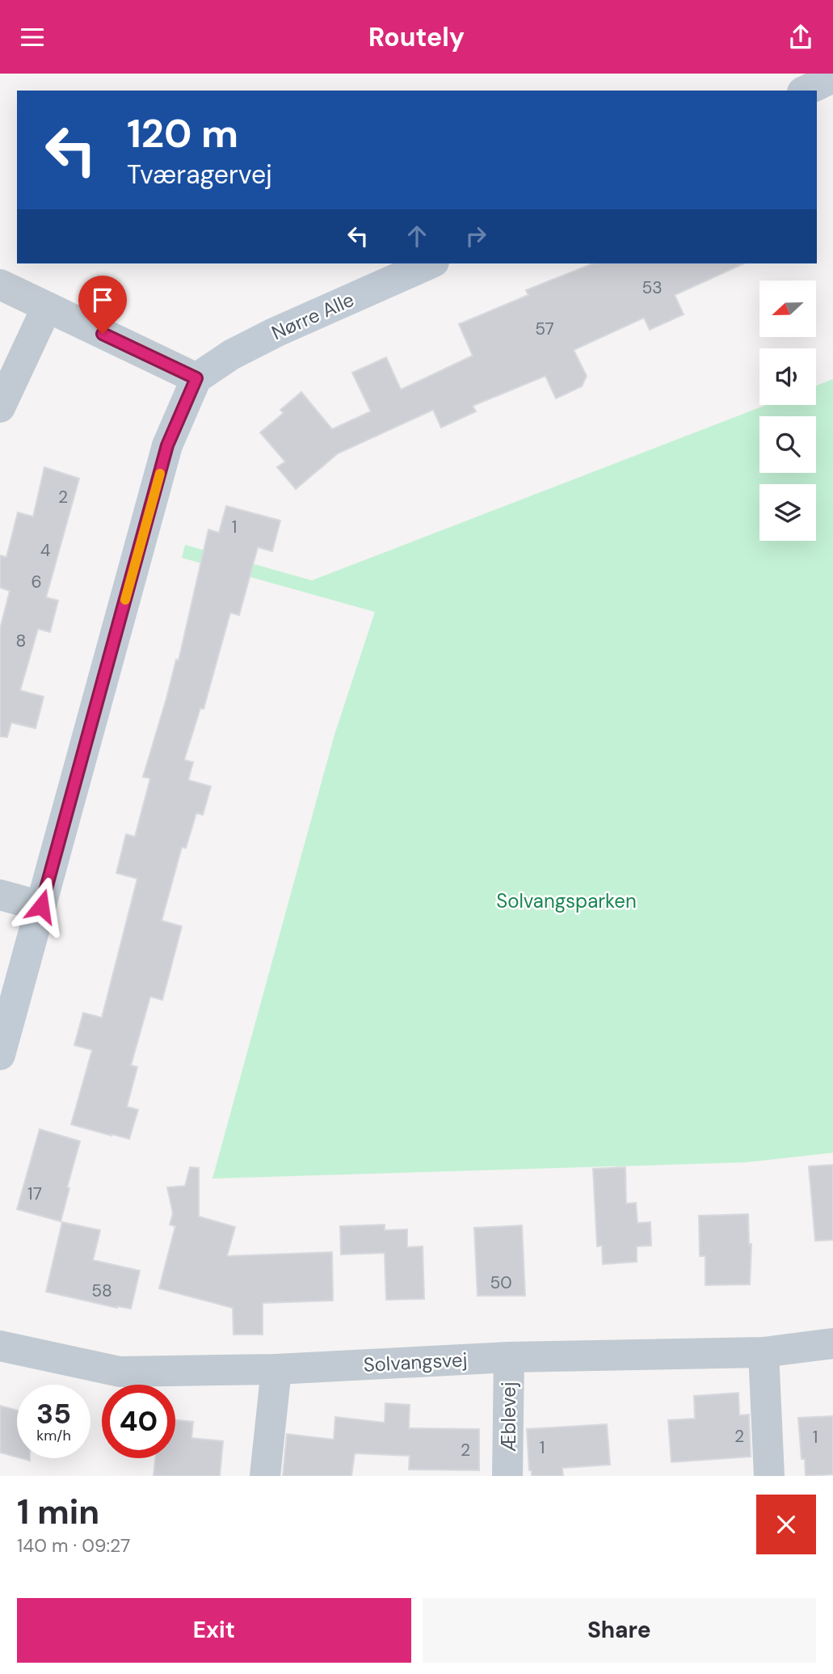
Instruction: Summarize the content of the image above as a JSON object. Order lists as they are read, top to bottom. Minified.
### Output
{"streets":{"street":["Nørre Alle","Solvangsvej","Æblevej"]},"crossings":[["Solvangsvej","Æblevej"]],"parks":["Solvangsparken"],"house_numbers":["53","57","2","1","4","6","8","17","50","58","2","1","1","2"],"north":"left","page":{"header":"Routely","turn":["120 m","Tværagervej"],"speed":"35 km/h","limit":"40","heading":["1 min","140 m · 09:27"],"buttons":["Exit","Share"]}}
